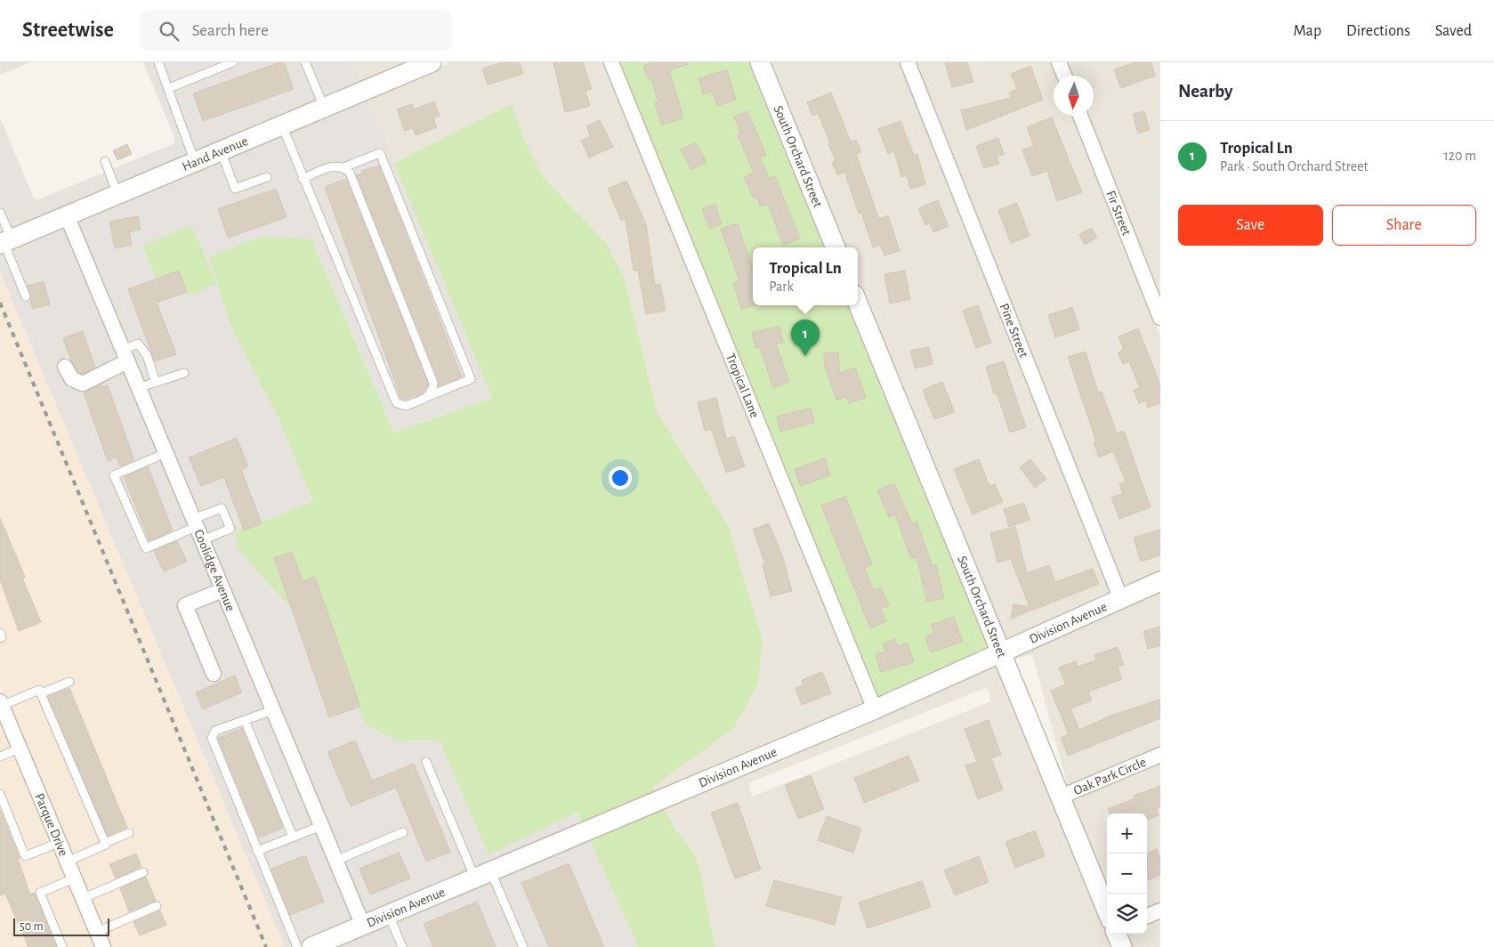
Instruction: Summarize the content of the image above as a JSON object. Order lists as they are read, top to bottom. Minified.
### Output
{"streets":{"street":["Hand Avenue","South Orchard Street","Fir Street","Pine Street","Tropical Lane","Coolidge Avenue","Division Avenue","Oak Park Circle","Parque Drive"]},"crossings":[["Hand Avenue","Coolidge Avenue"],["South Orchard Street","Division Avenue"],["South Orchard Street","Oak Park Circle"],["Pine Street","Division Avenue"],["Tropical Lane","Division Avenue"],["Coolidge Avenue","Division Avenue"]],"scale_bar":"50 m","north":"bottom","page":{"header":"Streetwise","search":"Search here","nav":["Map","Directions","Saved"],"heading":"Nearby","list":[{"mark":"1","name":"Tropical Ln","note":"Park · South Orchard Street","value":"120 m"}],"buttons":["Save","Share"],"popup":["Tropical Ln","Park"],"pins":"1","map_buttons":["+","−"],"scale":"50 m"}}
